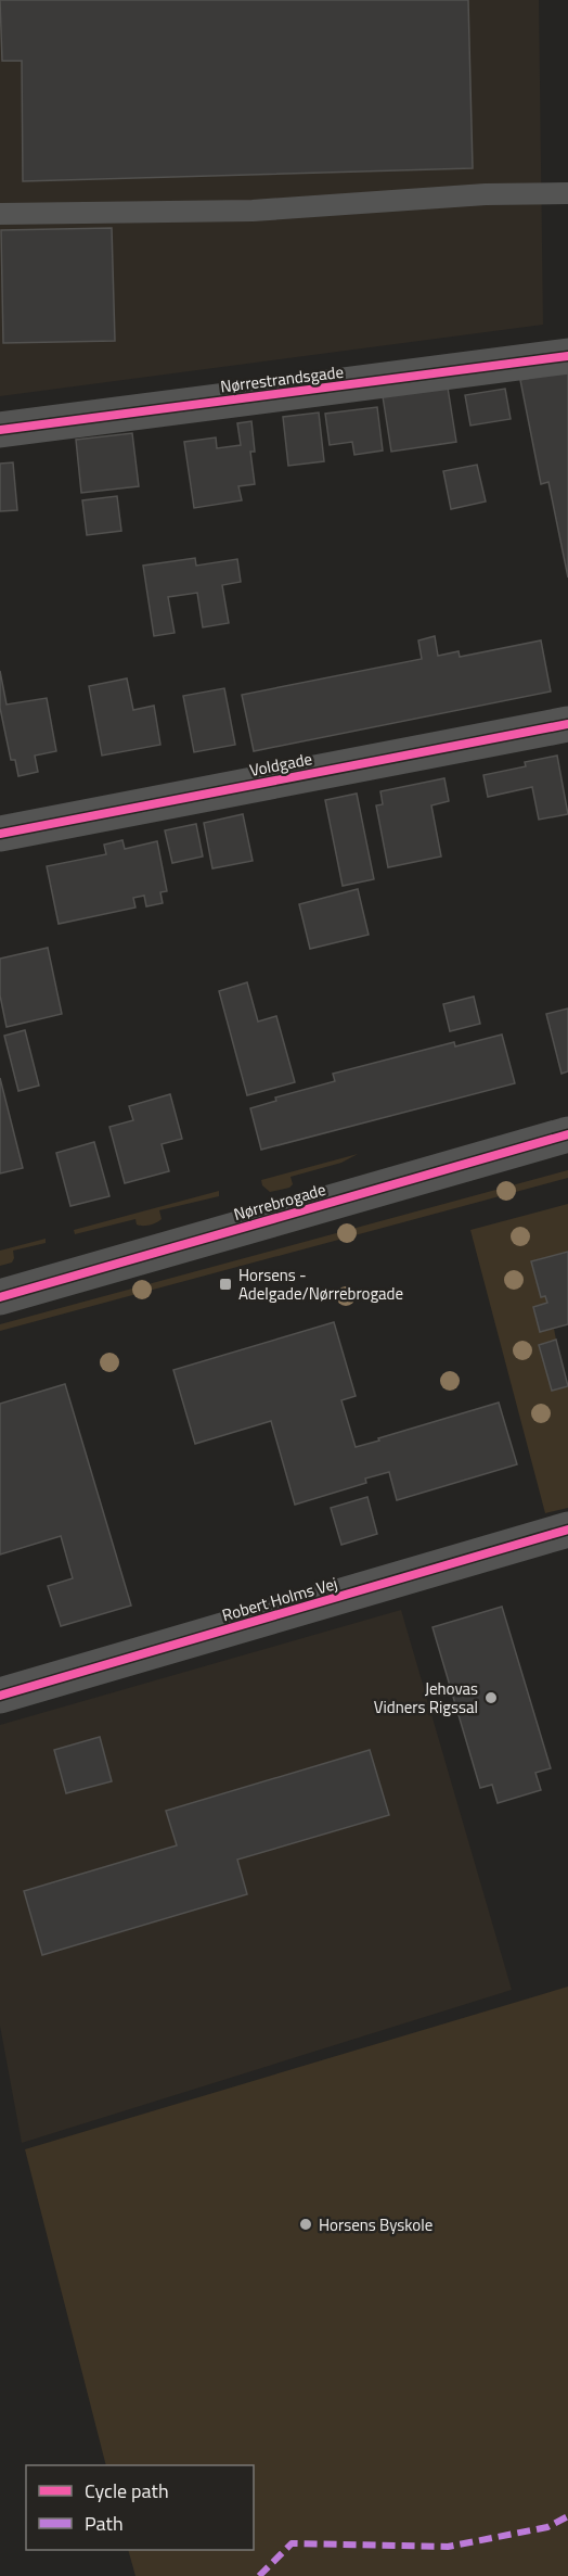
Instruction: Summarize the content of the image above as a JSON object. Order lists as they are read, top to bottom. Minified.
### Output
{"streets":{"street":["Nørrestrandsgade","Voldgade","Nørrebrogade","Robert Holms Vej"]},"places":{"transit":["Horsens - Adelgade/Nørrebrogade"],"other":["Jehovas Vidners Rigssal","Horsens Byskole"]},"legend":["Cycle path","Path"]}
